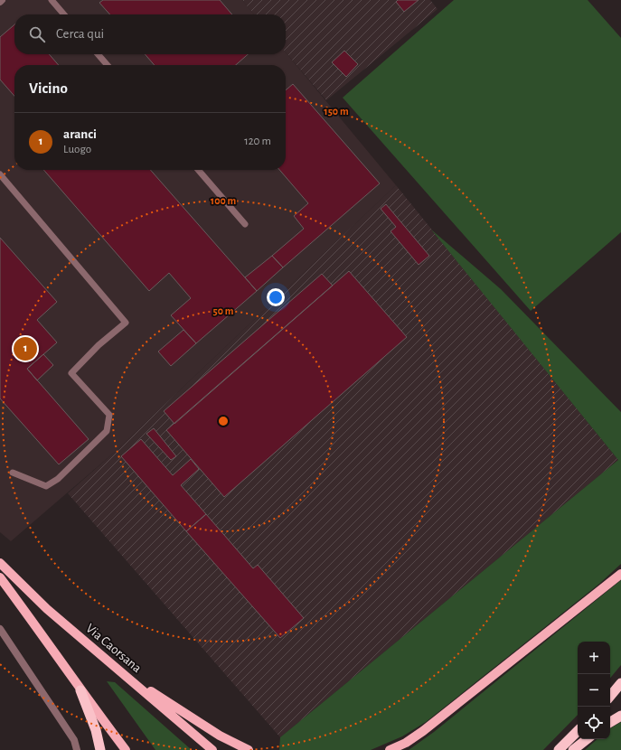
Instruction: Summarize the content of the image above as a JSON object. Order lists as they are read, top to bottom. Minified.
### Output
{"streets":{"main road":["Via Caorsana"]},"page":{"search":"Cerca qui","heading":"Vicino","list":[{"mark":"1","name":"aranci","note":"Luogo","value":"120 m"}],"pins":"1","map_buttons":["+","−"]},"rings":["150 m","100 m","50 m"]}
